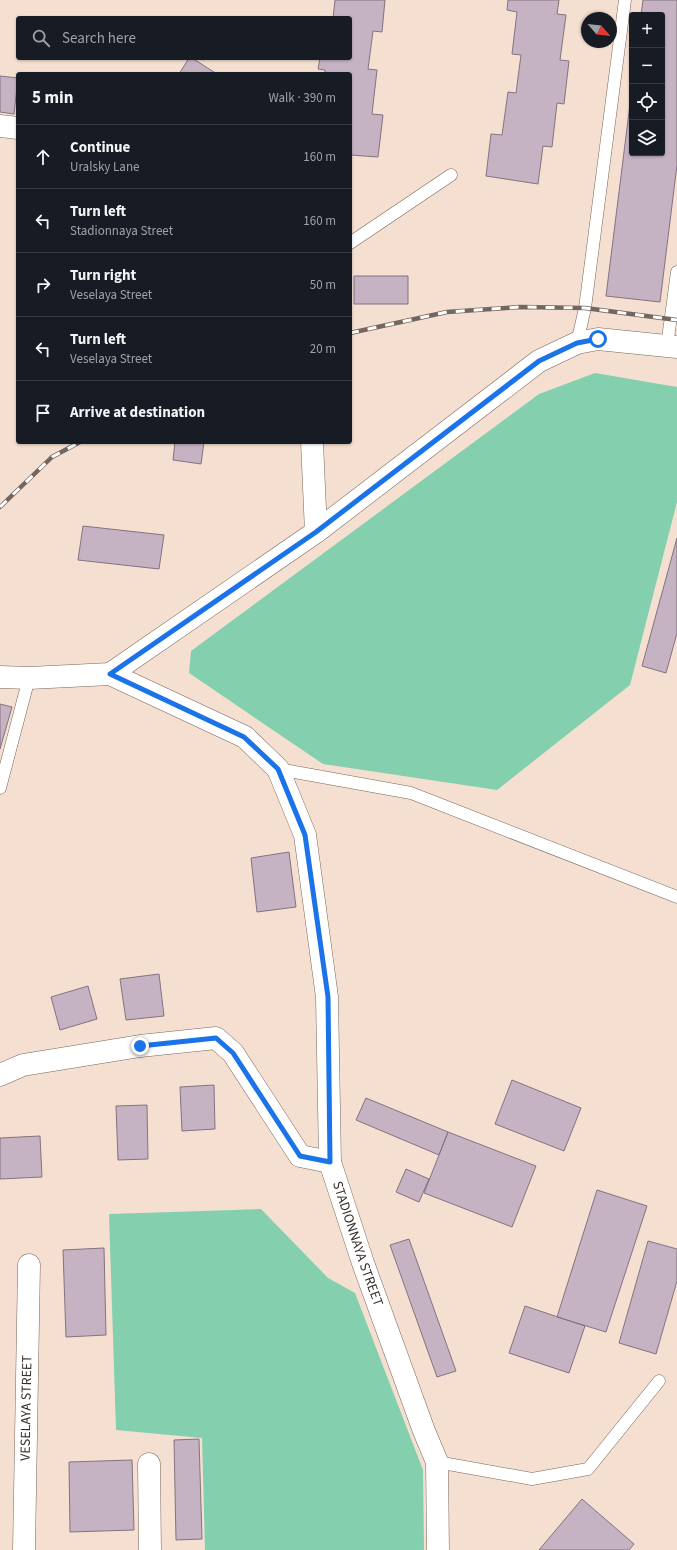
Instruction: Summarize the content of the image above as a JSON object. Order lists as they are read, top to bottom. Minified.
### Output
{"streets":{"street":["STADIONNAYA STREET","VESELAYA STREET"]},"north":"bottom right","page":{"map_buttons":["+","−"],"search":"Search here","heading":["5 min","Walk · 390 m"],"list":[["Continue","Uralsky Lane","160 m"],["Turn left","Stadionnaya Street","160 m"],["Turn right","Veselaya Street","50 m"],["Turn left","Veselaya Street","20 m"],"Arrive at destination"]}}
